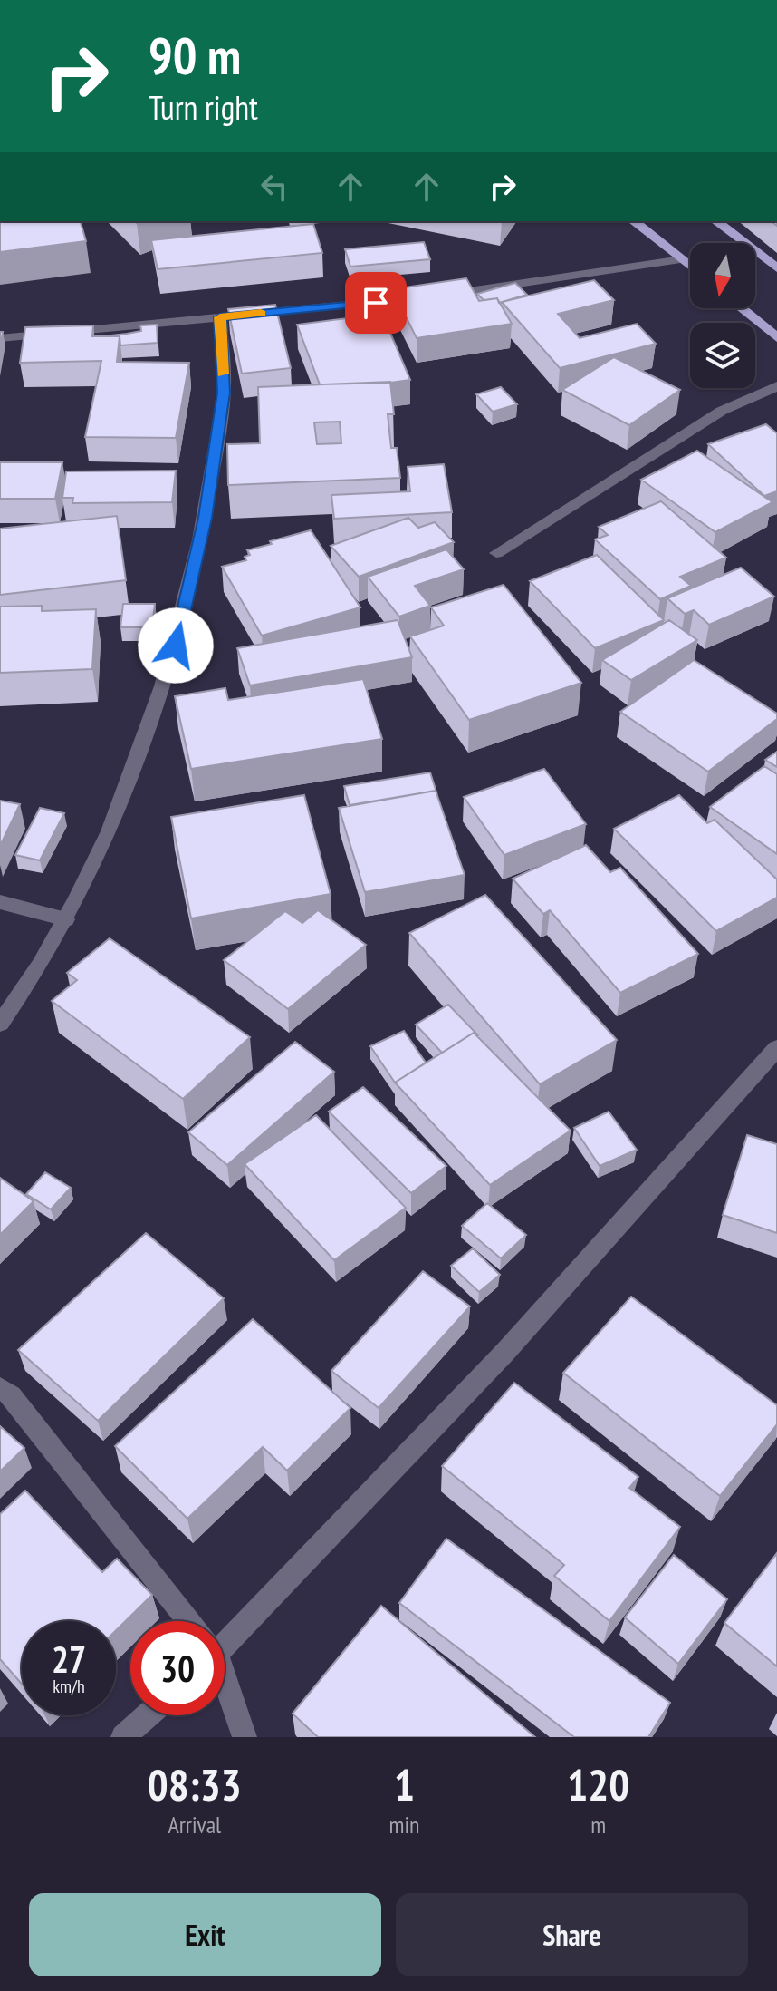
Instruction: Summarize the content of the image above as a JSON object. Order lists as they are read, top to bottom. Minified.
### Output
{"north":"bottom","page":{"turn":["90 m","Turn right"],"speed":"27 km/h","limit":"30","eta":["08:33","Arrival","1","min","120","m"],"buttons":["Exit","Share"]}}
